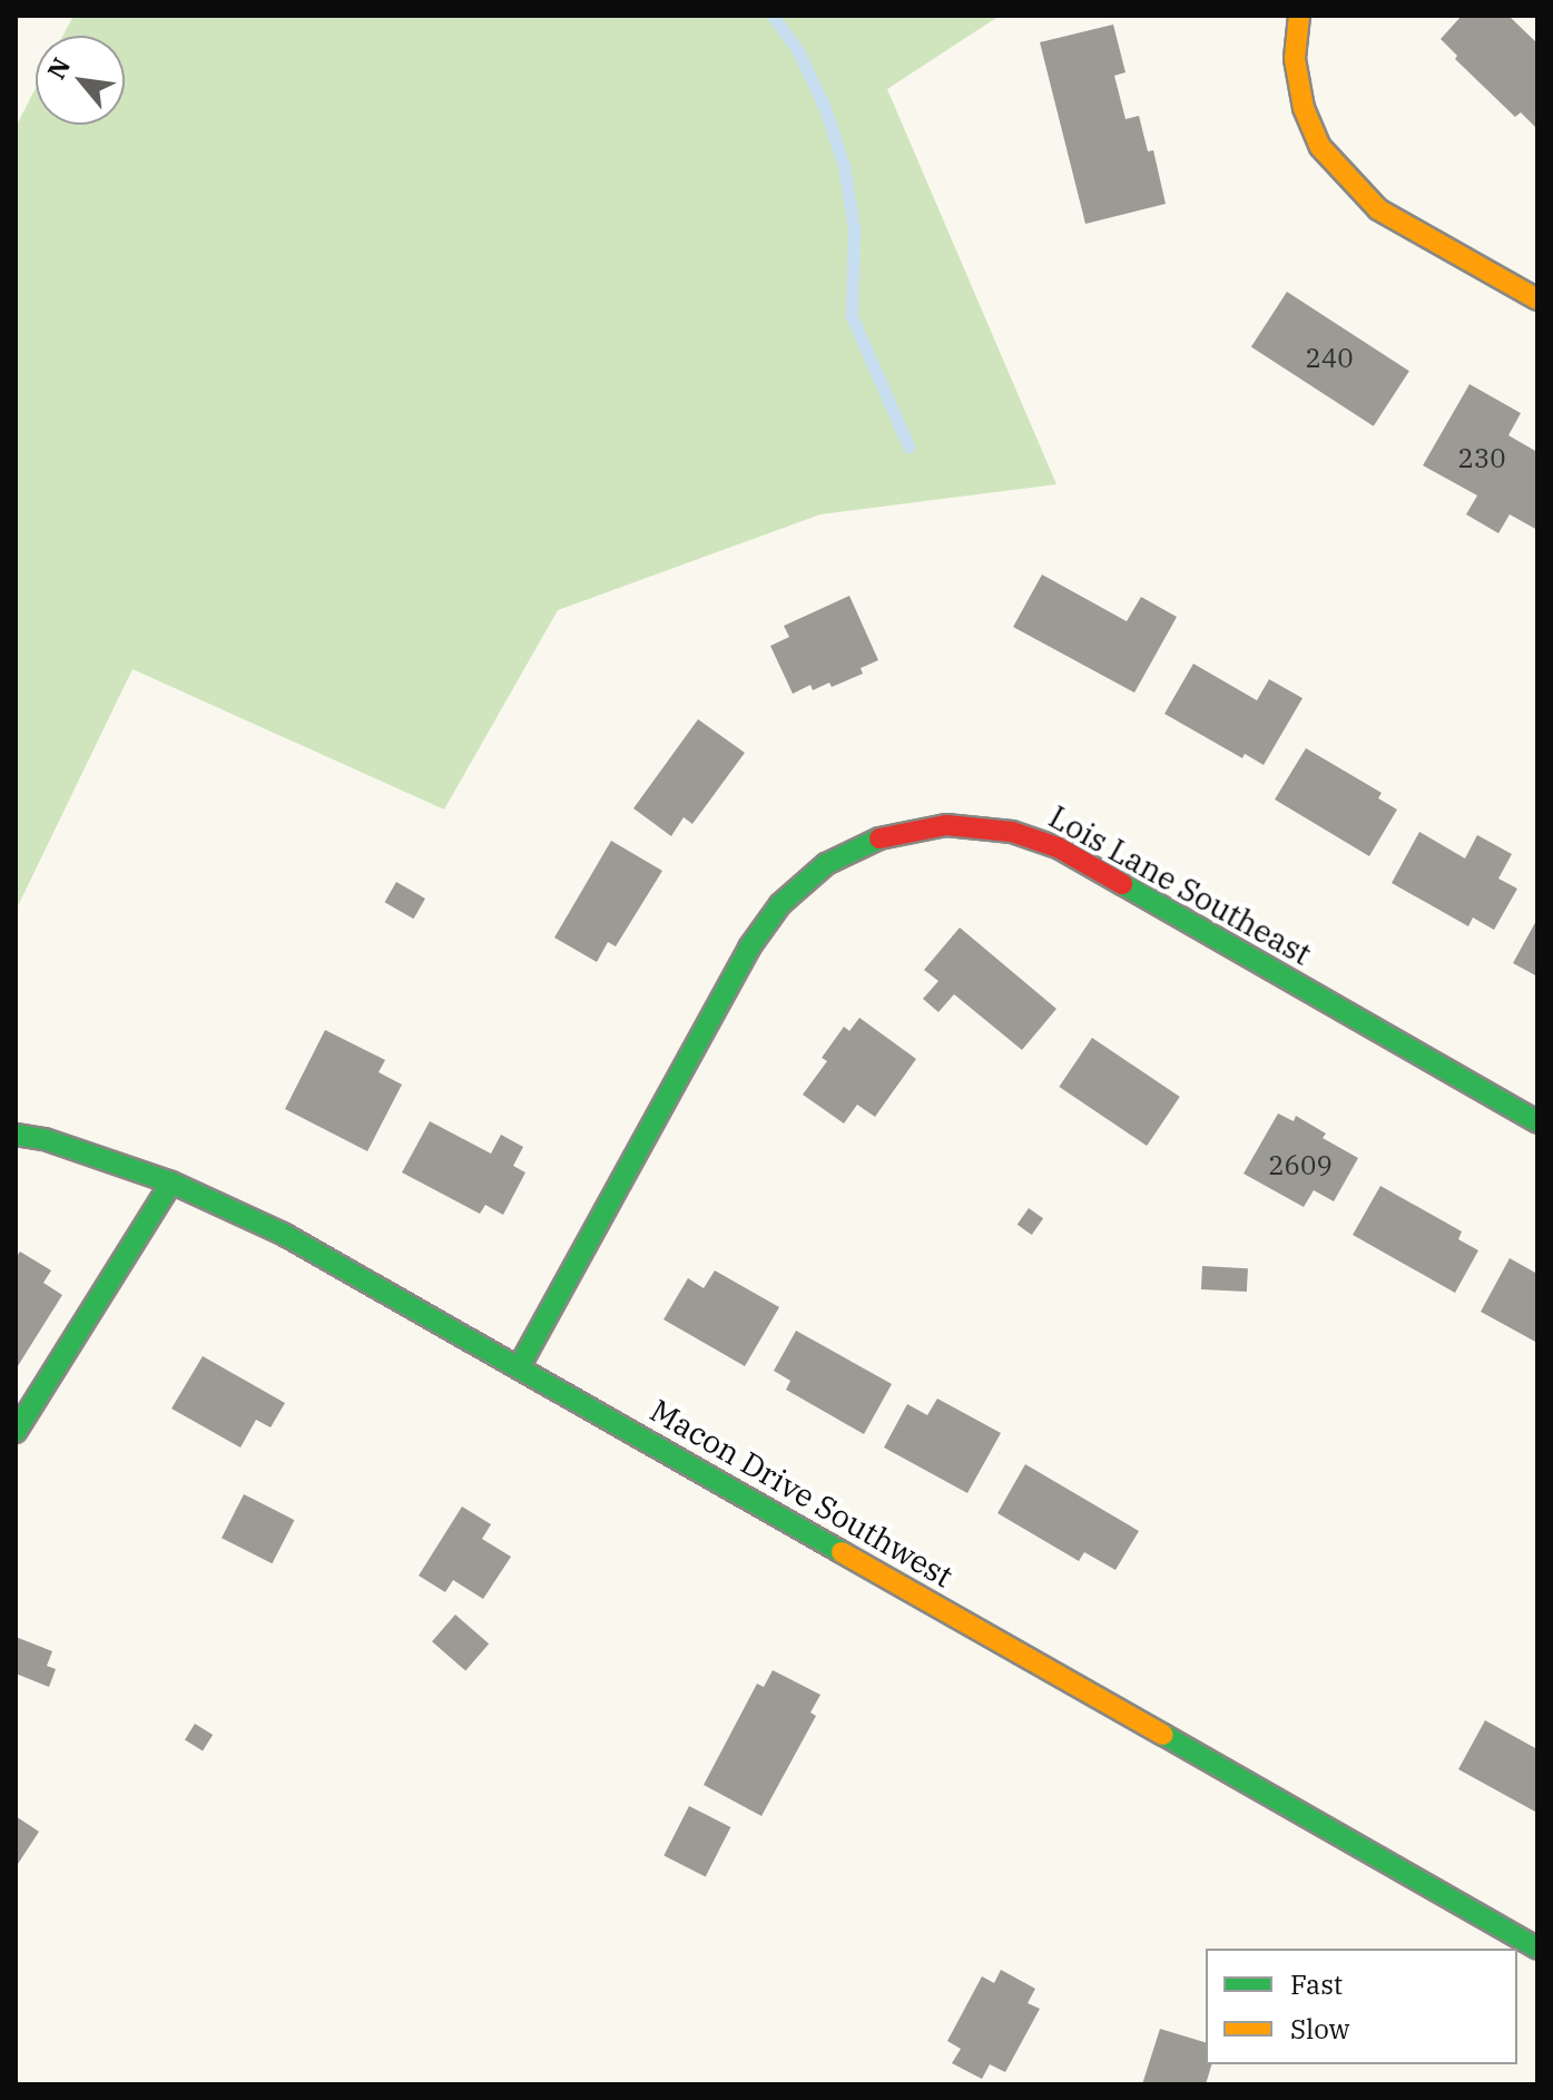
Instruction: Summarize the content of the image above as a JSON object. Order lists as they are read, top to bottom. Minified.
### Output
{"streets":{"street":["Lois Lane Southeast","Macon Drive Southwest"]},"crossings":[["Lois Lane Southeast","Macon Drive Southwest"]],"house_numbers":["240","230","2609"],"legend":["Fast","Slow"],"north":"top left"}
